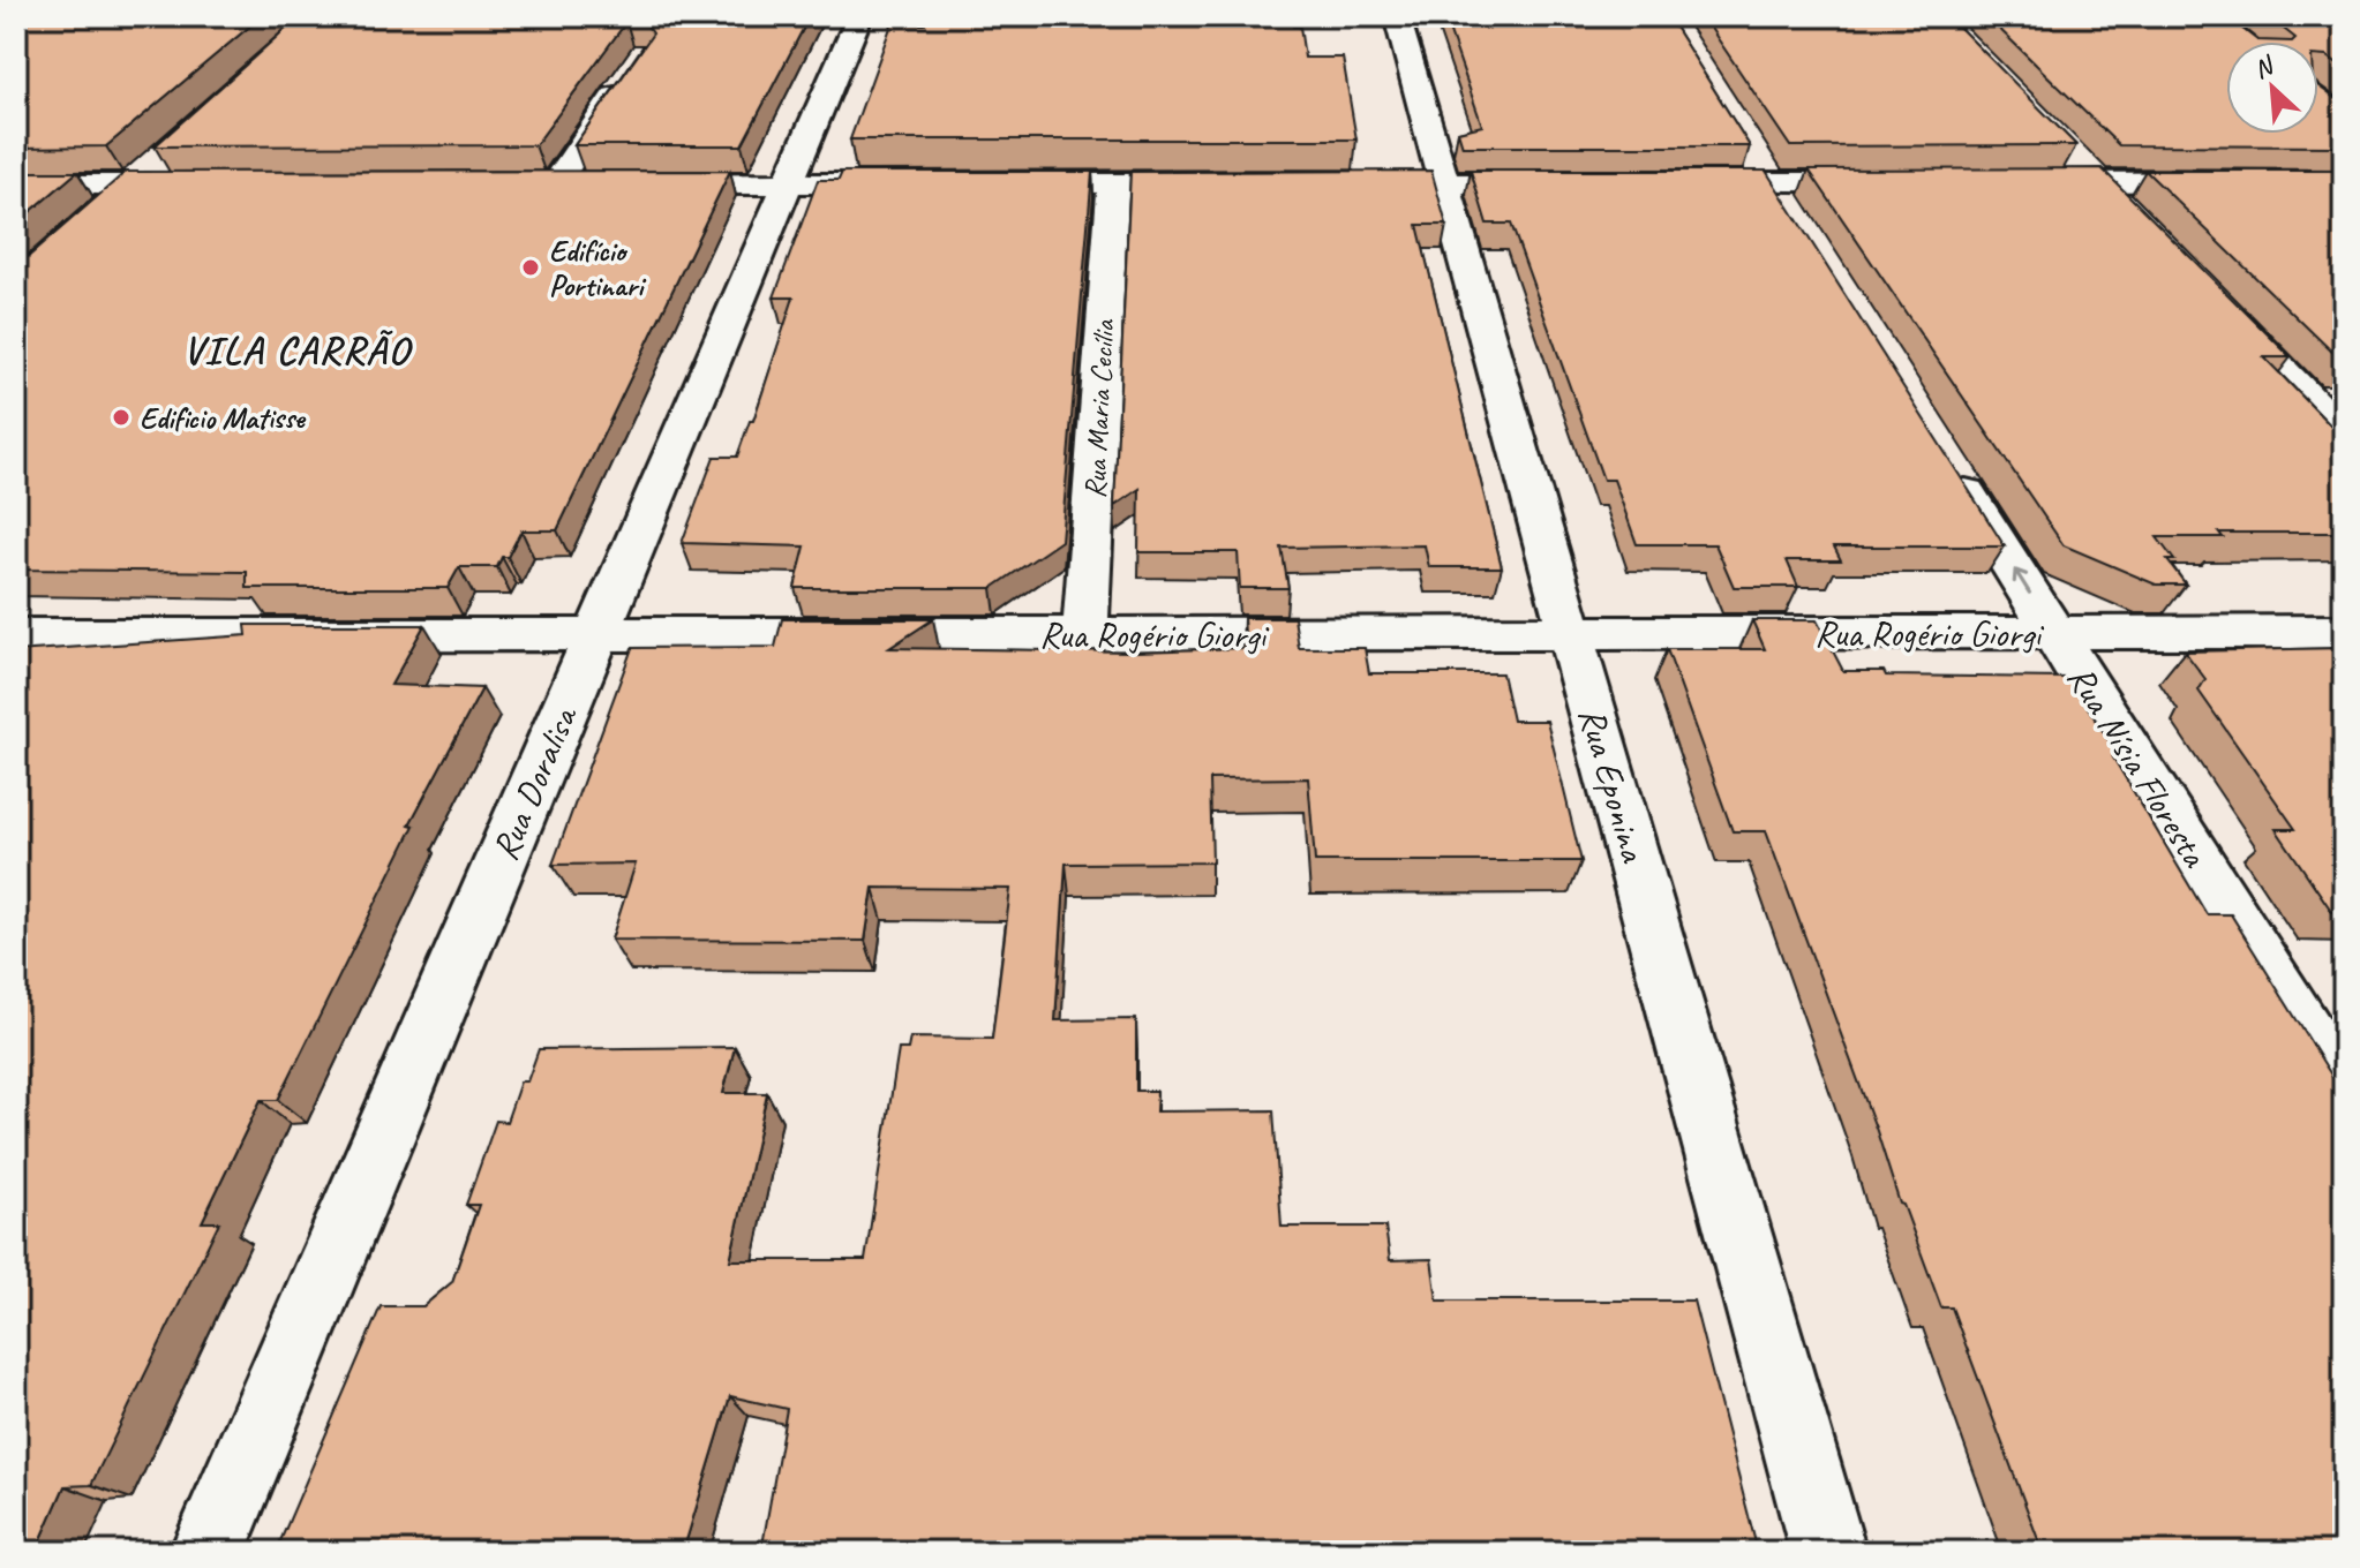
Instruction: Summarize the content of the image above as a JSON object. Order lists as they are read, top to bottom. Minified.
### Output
{"streets":{"street":["Rua Maria Cecília","Rua Rogério Giorgi","Rua Nísia Floresta","Rua Doralisa","Rua Eponina"]},"crossings":[["Rua Maria Cecília","Rua Rogério Giorgi"],["Rua Rogério Giorgi","Rua Nísia Floresta"],["Rua Rogério Giorgi","Rua Doralisa"],["Rua Rogério Giorgi","Rua Eponina"]],"districts":["VILA CARRÃO"],"places":["Edifício Portinari","Edificio Matisse"],"north":"top left"}
